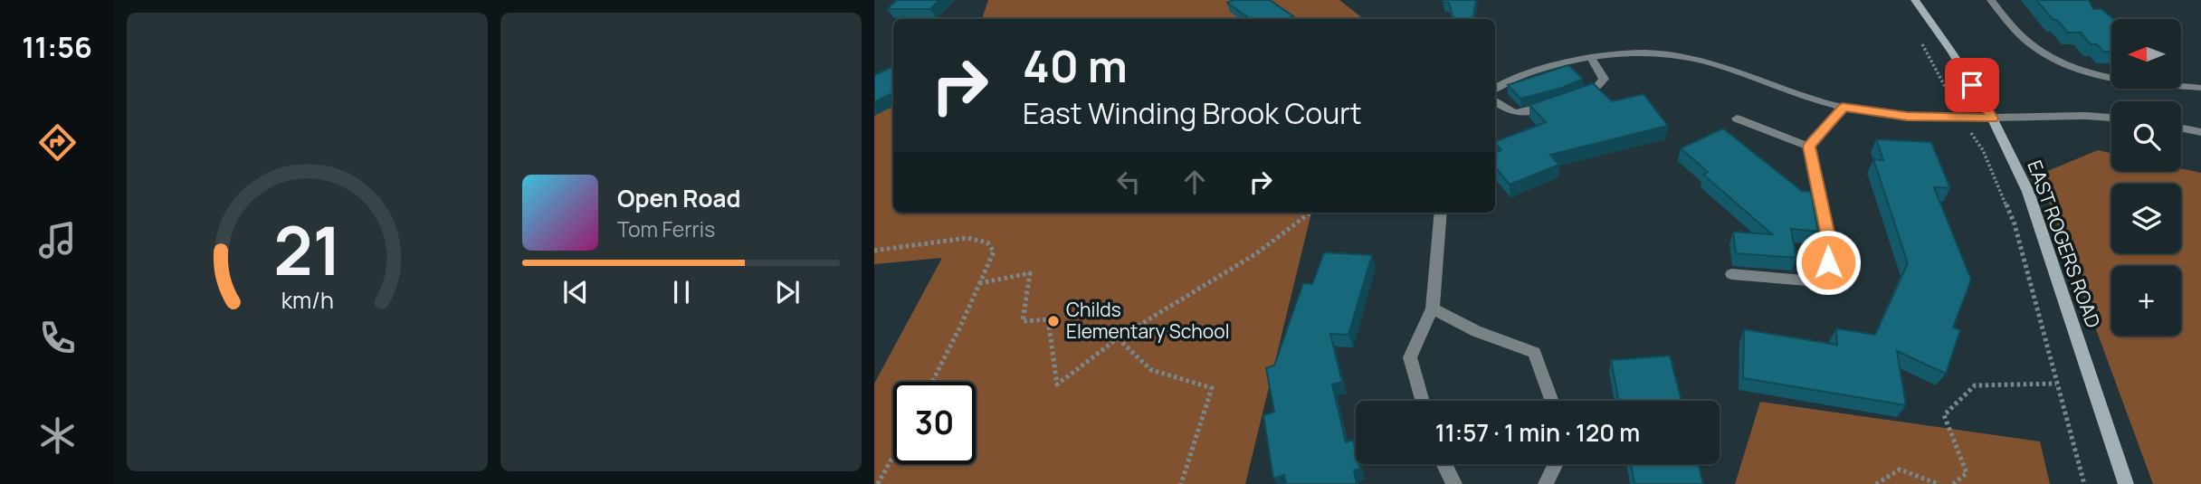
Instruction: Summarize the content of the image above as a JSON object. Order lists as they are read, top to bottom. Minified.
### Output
{"streets":{"main road":["EAST ROGERS ROAD"]},"places":["Childs Elementary School"],"north":"left","page":{"tabs":"11:56","map_buttons":"+","turn":["40 m","East Winding Brook Court"],"song":["Open Road","Tom Ferris"],"limit":"30","trip":"11:57 · 1 min · 120 m","gauge":["21","km/h"]}}
